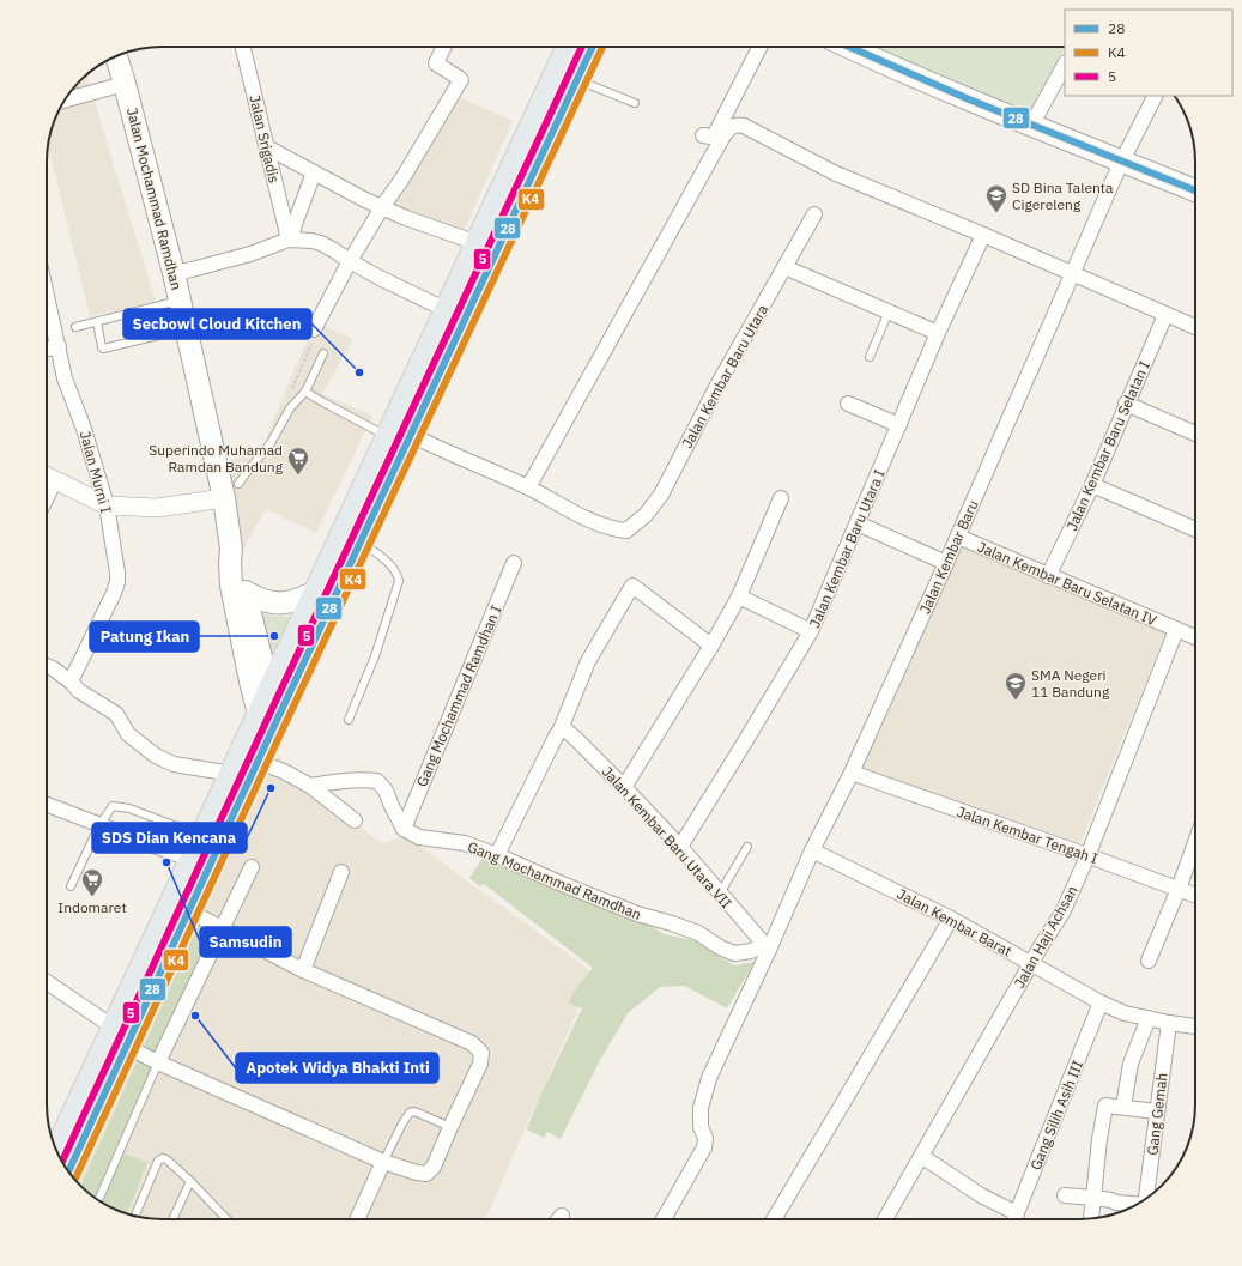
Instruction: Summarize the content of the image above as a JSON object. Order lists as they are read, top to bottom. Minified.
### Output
{"streets":{"main road":["Jalan Mochammad Ramdhan"],"street":["Jalan Srigadis","Jalan Kembar Baru Utara","Jalan Kembar Baru Selatan I","Jalan Murni I","Jalan Kembar Baru Utara I","Jalan Kembar Baru","Jalan Kembar Baru Selatan IV","Gang Mochammad Ramdhan I","Jalan Kembar Tengah I","Jalan Kembar Baru Utara VII","Gang Mochammad Ramdhan","Jalan Kembar Barat","Jalan Haji Achsan","Gang Gemah","Gang Silih Asih III"]},"crossings":[["Jalan Kembar Baru Selatan I","Jalan Kembar Baru Selatan IV"],["Jalan Kembar Baru Utara I","Jalan Kembar Baru Utara VII"],["Jalan Kembar Baru","Jalan Kembar Baru Selatan IV"],["Jalan Kembar Baru","Jalan Kembar Tengah I"],["Jalan Kembar Baru","Jalan Kembar Baru Utara VII"],["Jalan Kembar Baru","Gang Mochammad Ramdhan"],["Jalan Kembar Baru","Jalan Kembar Barat"],["Jalan Kembar Baru Selatan IV","Jalan Haji Achsan"],["Gang Mochammad Ramdhan I","Gang Mochammad Ramdhan"],["Jalan Kembar Tengah I","Jalan Haji Achsan"],["Jalan Kembar Baru Utara VII","Gang Mochammad Ramdhan"],["Jalan Kembar Barat","Jalan Haji Achsan"],["Jalan Kembar Barat","Gang Gemah"],["Jalan Kembar Barat","Gang Silih Asih III"]],"places":{"school or university":["SD Bina Talenta Cigereleng","SMA Negeri 11 Bandung"],"other":["Secbowl Cloud Kitchen","Patung Ikan","SDS Dian Kencana","Samsudin","Apotek Widya Bhakti Inti"],"supermarket":["Superindo Muhamad Ramdan Bandung","Indomaret"]},"lines":["transit line 28","transit line K4","transit line 5"],"legend":["28","K4","5"]}
